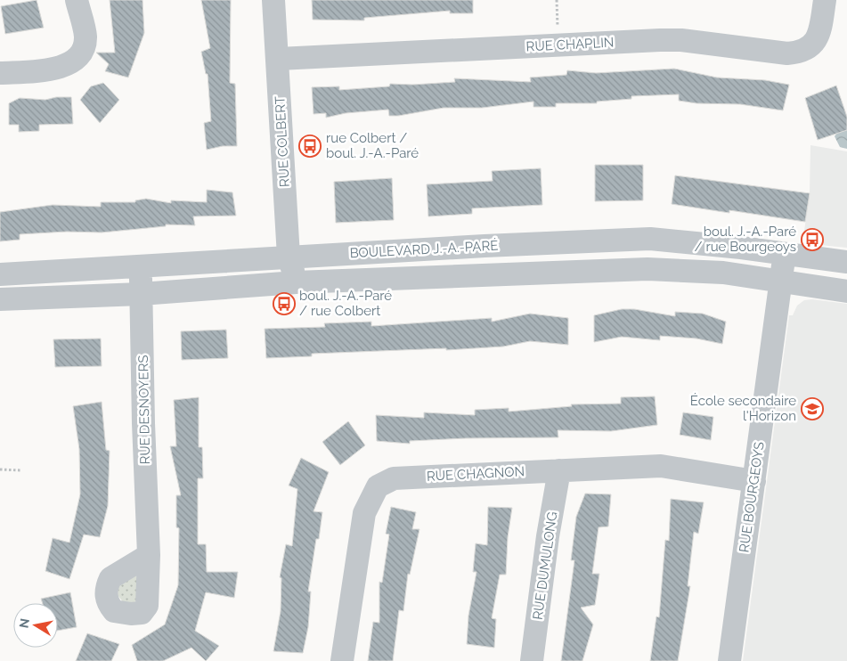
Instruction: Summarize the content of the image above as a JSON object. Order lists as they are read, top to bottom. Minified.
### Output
{"streets":{"street":["RUE CHAPLIN","RUE COLBERT","BOULEVARD J.-A.-PARÉ","RUE DESNOYERS","RUE CHAGNON","RUE BOURGEOYS","RUE DUMULONG"]},"crossings":[["RUE CHAPLIN","RUE COLBERT"],["RUE COLBERT","BOULEVARD J.-A.-PARÉ"],["BOULEVARD J.-A.-PARÉ","RUE DESNOYERS"],["BOULEVARD J.-A.-PARÉ","RUE BOURGEOYS"],["RUE CHAGNON","RUE BOURGEOYS"],["RUE CHAGNON","RUE DUMULONG"]],"places":{"bus stop":["rue Colbert / boul. J.-A.-Paré","boul. J.-A.-Paré / rue Bourgeoys","boul. J.-A.-Paré / rue Colbert"],"school or university":["École secondaire l'Horizon"]},"north":"left"}
